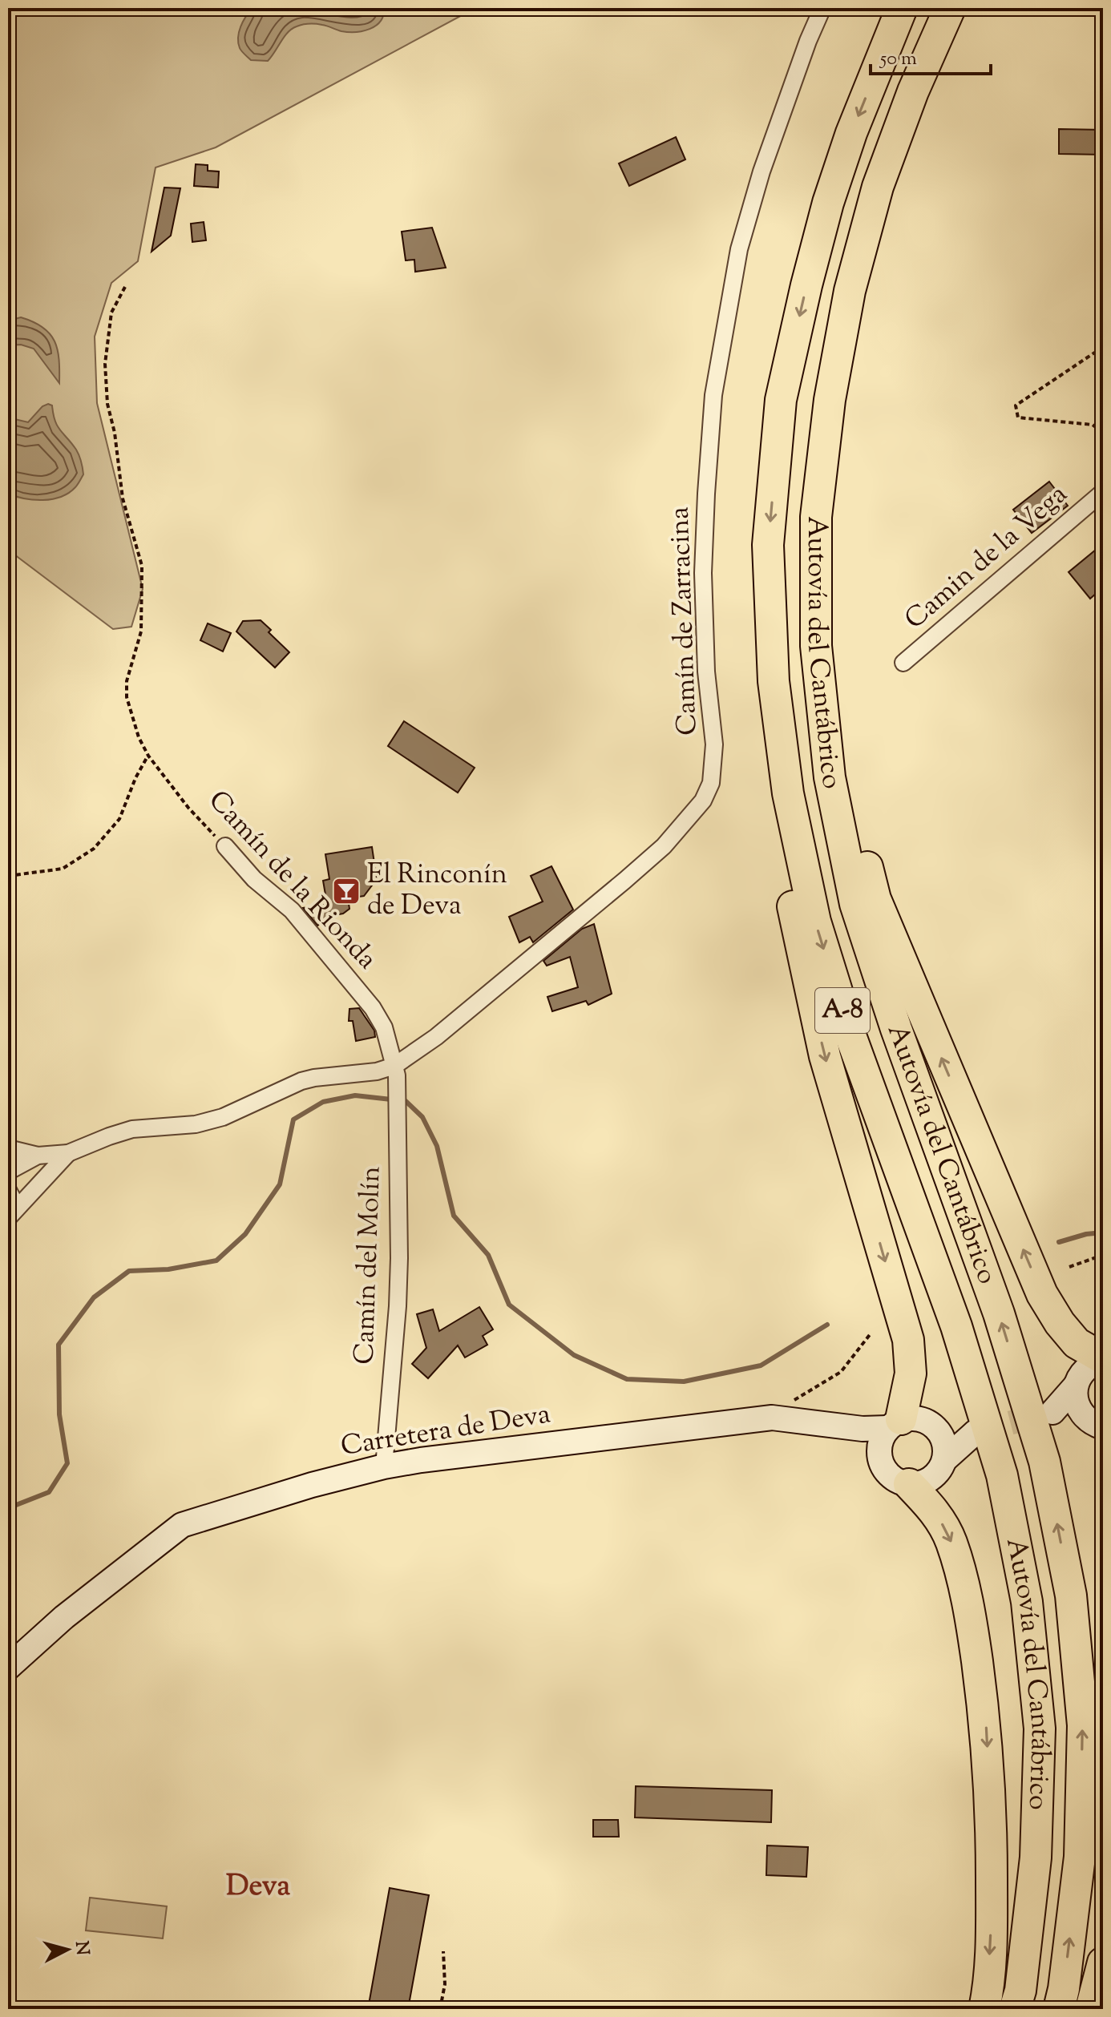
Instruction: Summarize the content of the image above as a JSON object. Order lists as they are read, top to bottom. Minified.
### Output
{"streets":{"highway":["Autovía del Cantábrico","A-8"],"street":["Camin de la Vega","Camín de Zarracina","Camín de la Rionda","Camín del Molín","Carretera de Deva"]},"crossings":[["Camín de Zarracina","Camín de la Rionda"],["Camín de Zarracina","Camín del Molín"],["Camín de la Rionda","Camín del Molín"],["Camín del Molín","Carretera de Deva"]],"districts":["Deva"],"places":{"bar":["El Rinconín de Deva"]},"scale_bar":"50 m","north":"right"}
